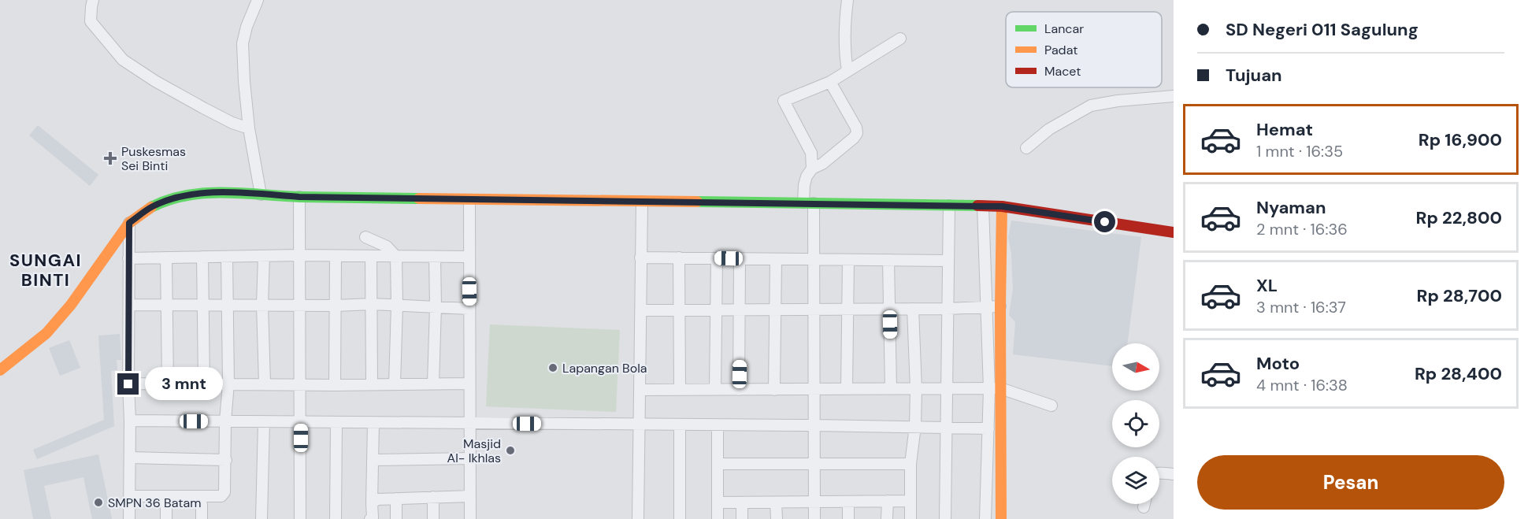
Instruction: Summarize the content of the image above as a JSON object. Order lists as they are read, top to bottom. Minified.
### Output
{"districts":["SUNGAI BINTI"],"places":{"health":["Puskesmas Sei Binti"],"other":["Lapangan Bola","Masjid Al- Ikhlas","SMPN 36 Batam"]},"legend":["Lancar","Padat","Macet"],"north":"right","page":{"banner":["SD Negeri 011 Sagulung","Tujuan"],"list":[{"name":"Hemat","note":"1 mnt · 16:35","value":"Rp 16,900"},{"name":"Nyaman","note":"2 mnt · 16:36","value":"Rp 22,800"},{"name":"XL","note":"3 mnt · 16:37","value":"Rp 28,700"},{"name":"Moto","note":"4 mnt · 16:38","value":"Rp 28,400"}],"bubble":"3 mnt","buttons":"Pesan"}}
